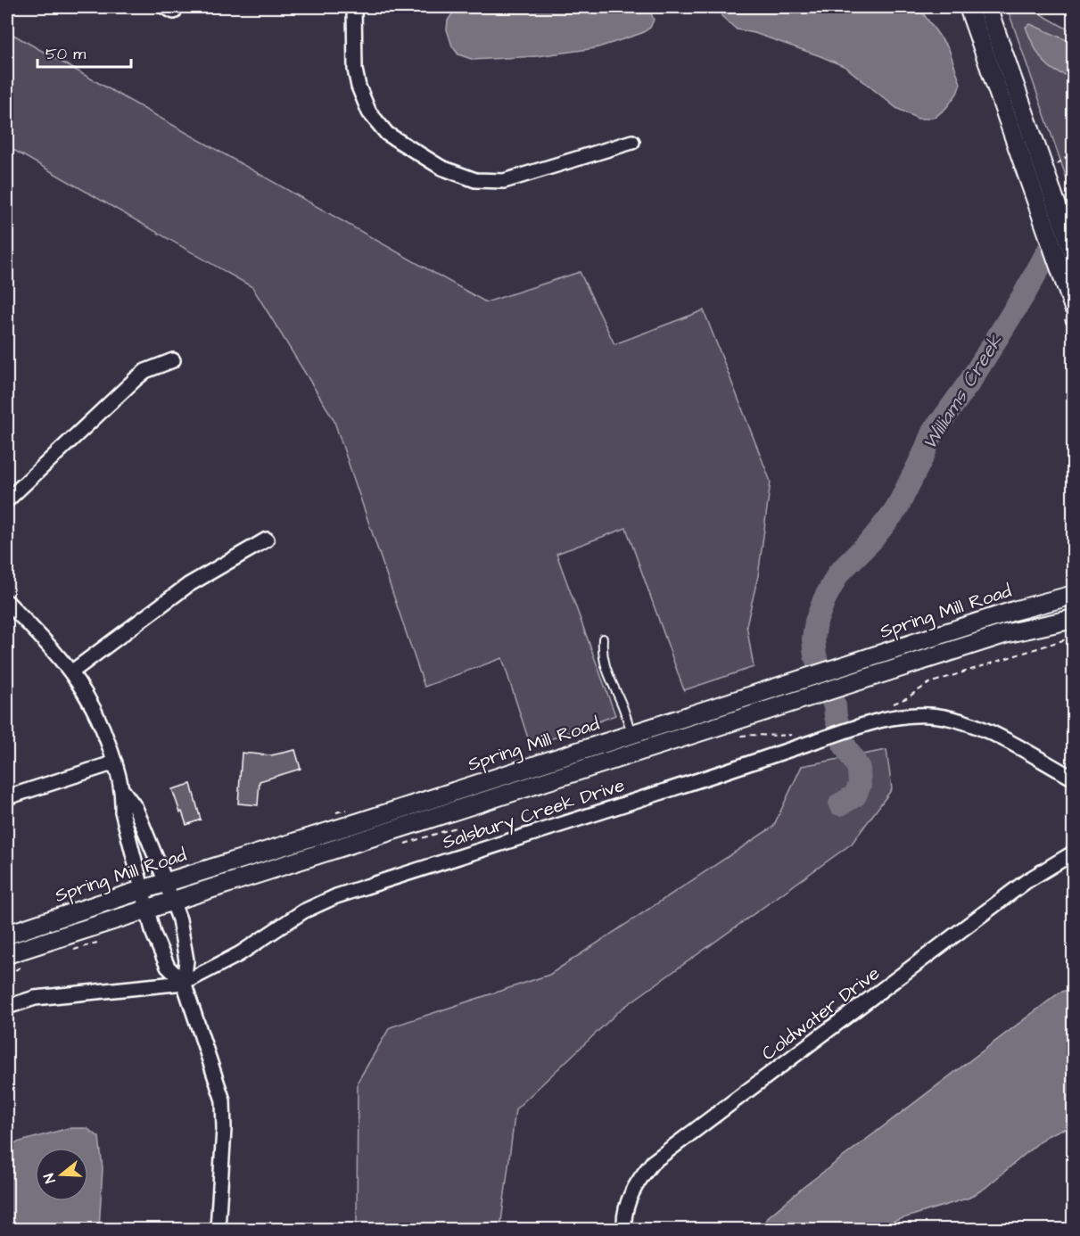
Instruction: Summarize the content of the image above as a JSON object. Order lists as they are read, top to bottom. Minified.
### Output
{"streets":{"street":["Spring Mill Road","Salsbury Creek Drive","Coldwater Drive"]},"water":["Williams Creek"],"scale_bar":"50 m","north":"left"}
